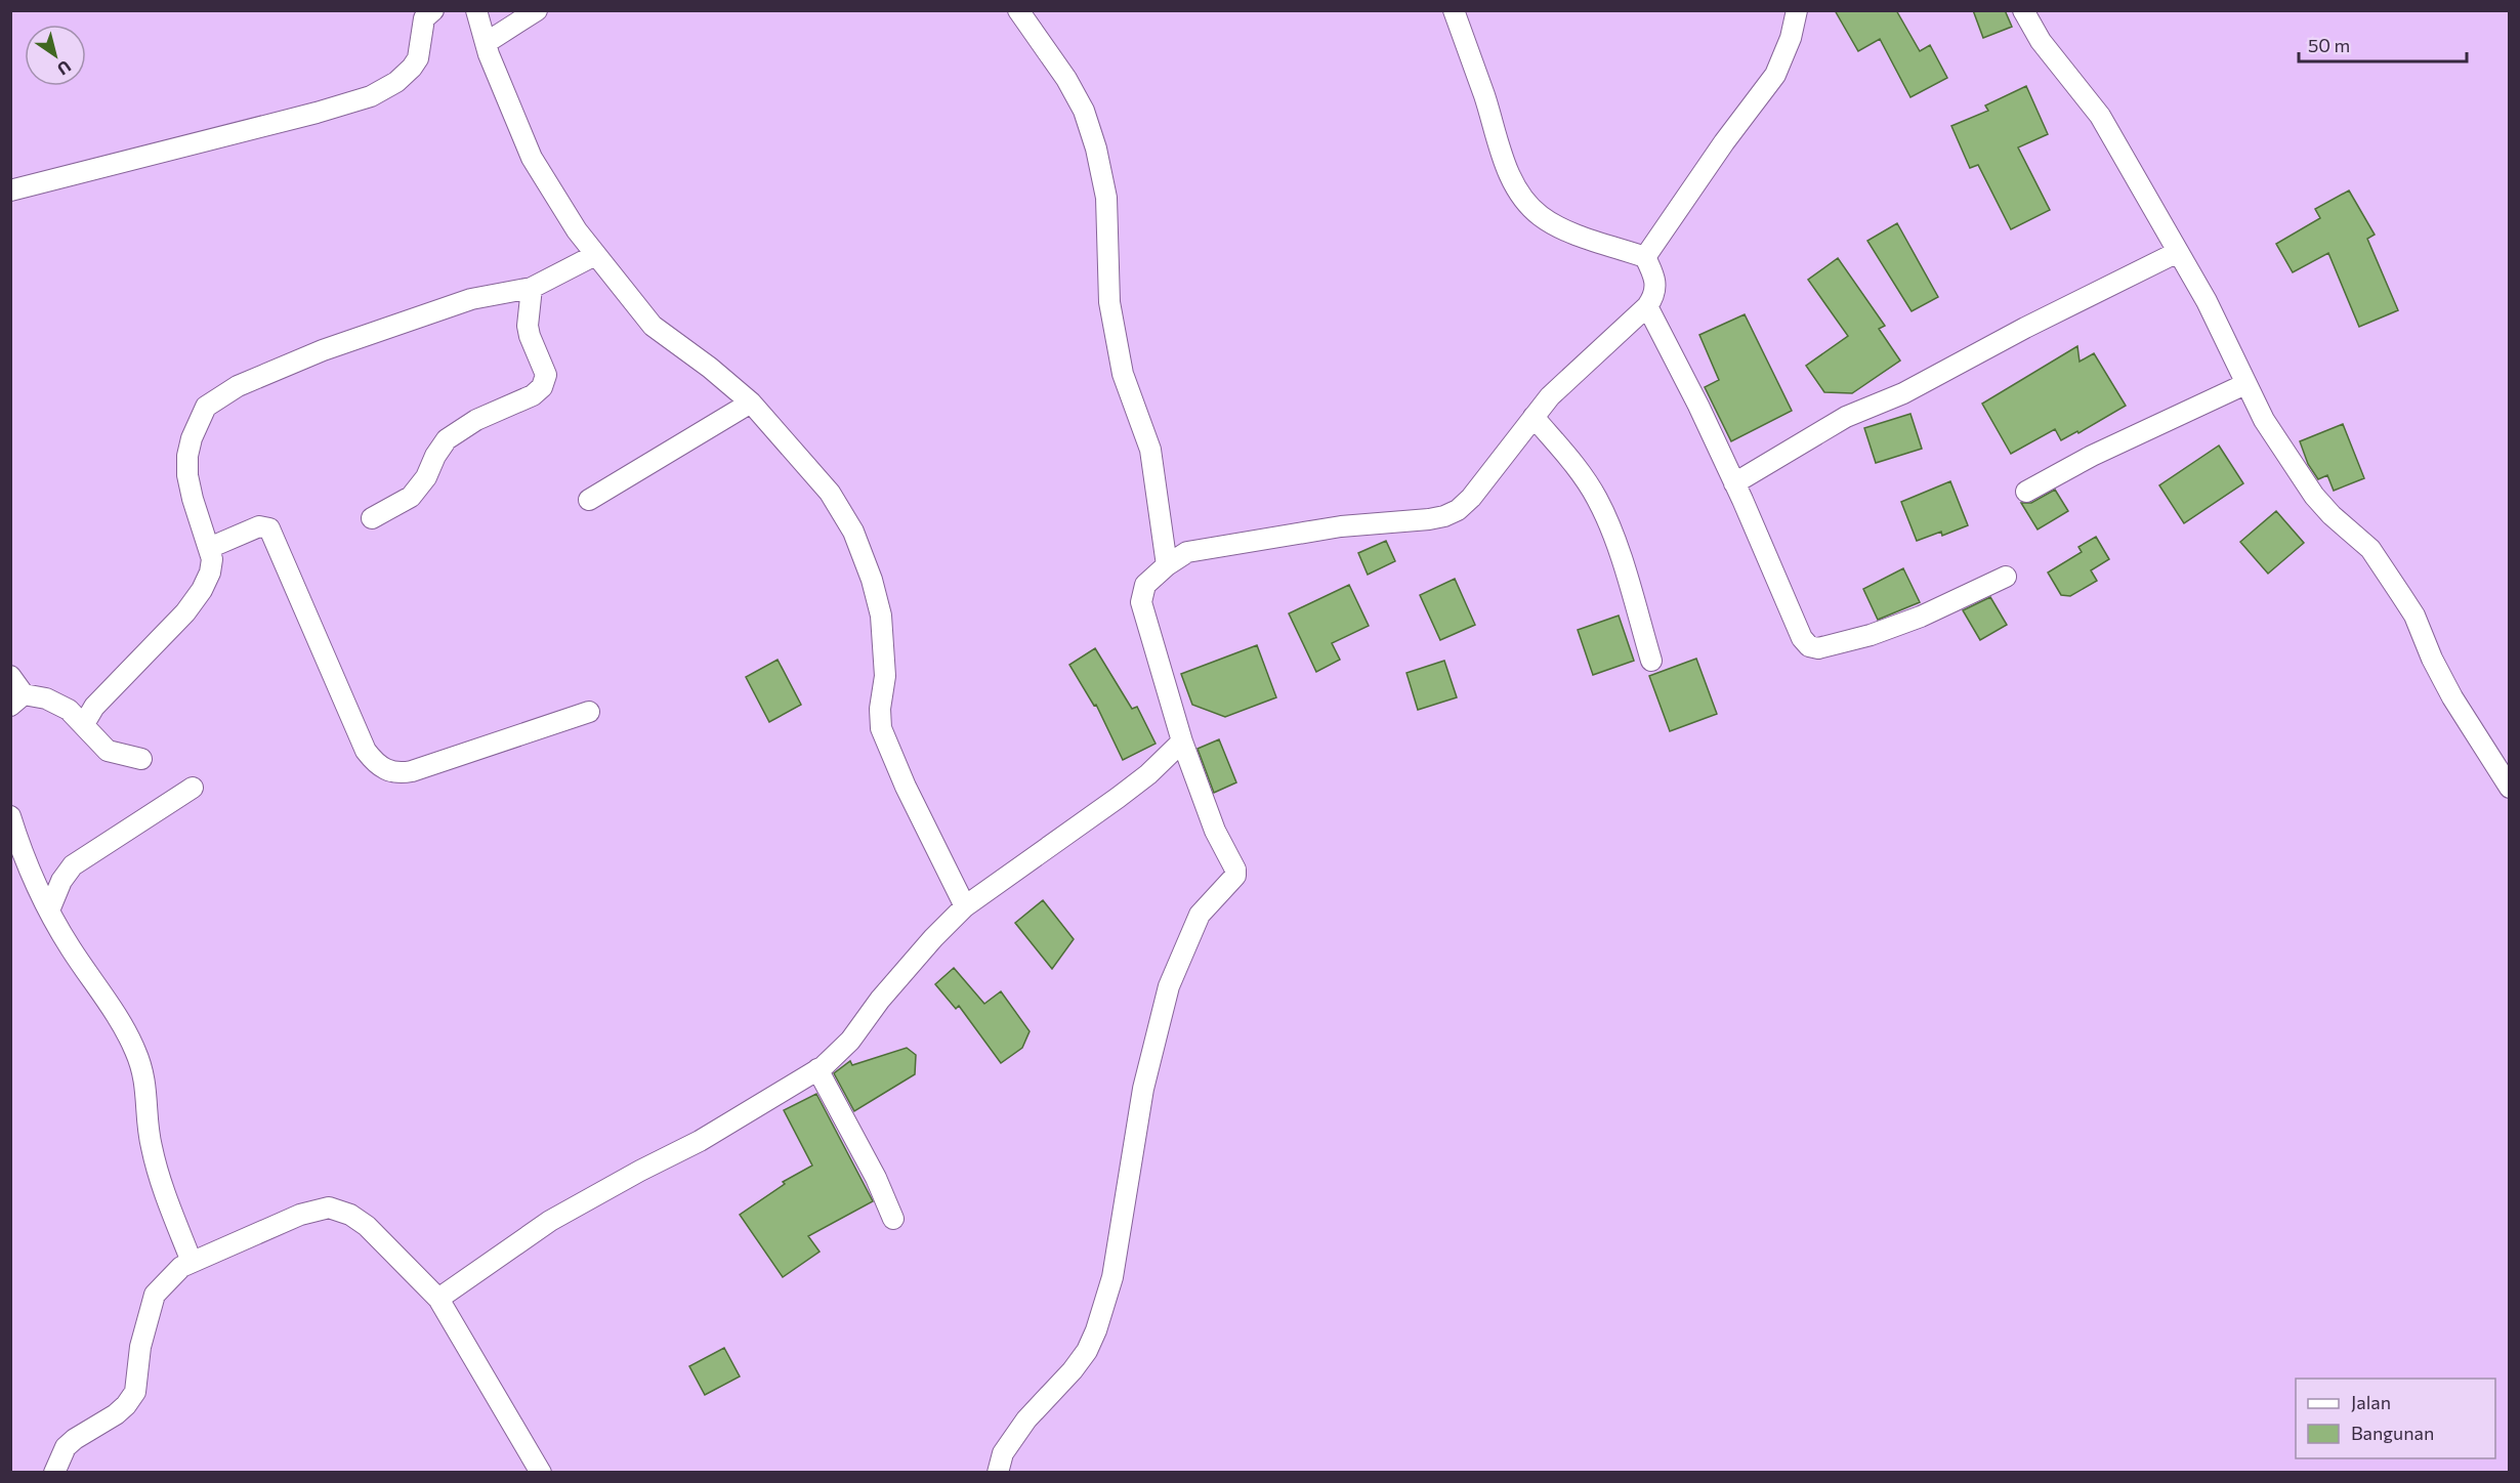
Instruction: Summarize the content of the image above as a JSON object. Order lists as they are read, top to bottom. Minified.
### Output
{"legend":["Jalan","Bangunan"],"scale_bar":"50 m","north":"bottom right"}
